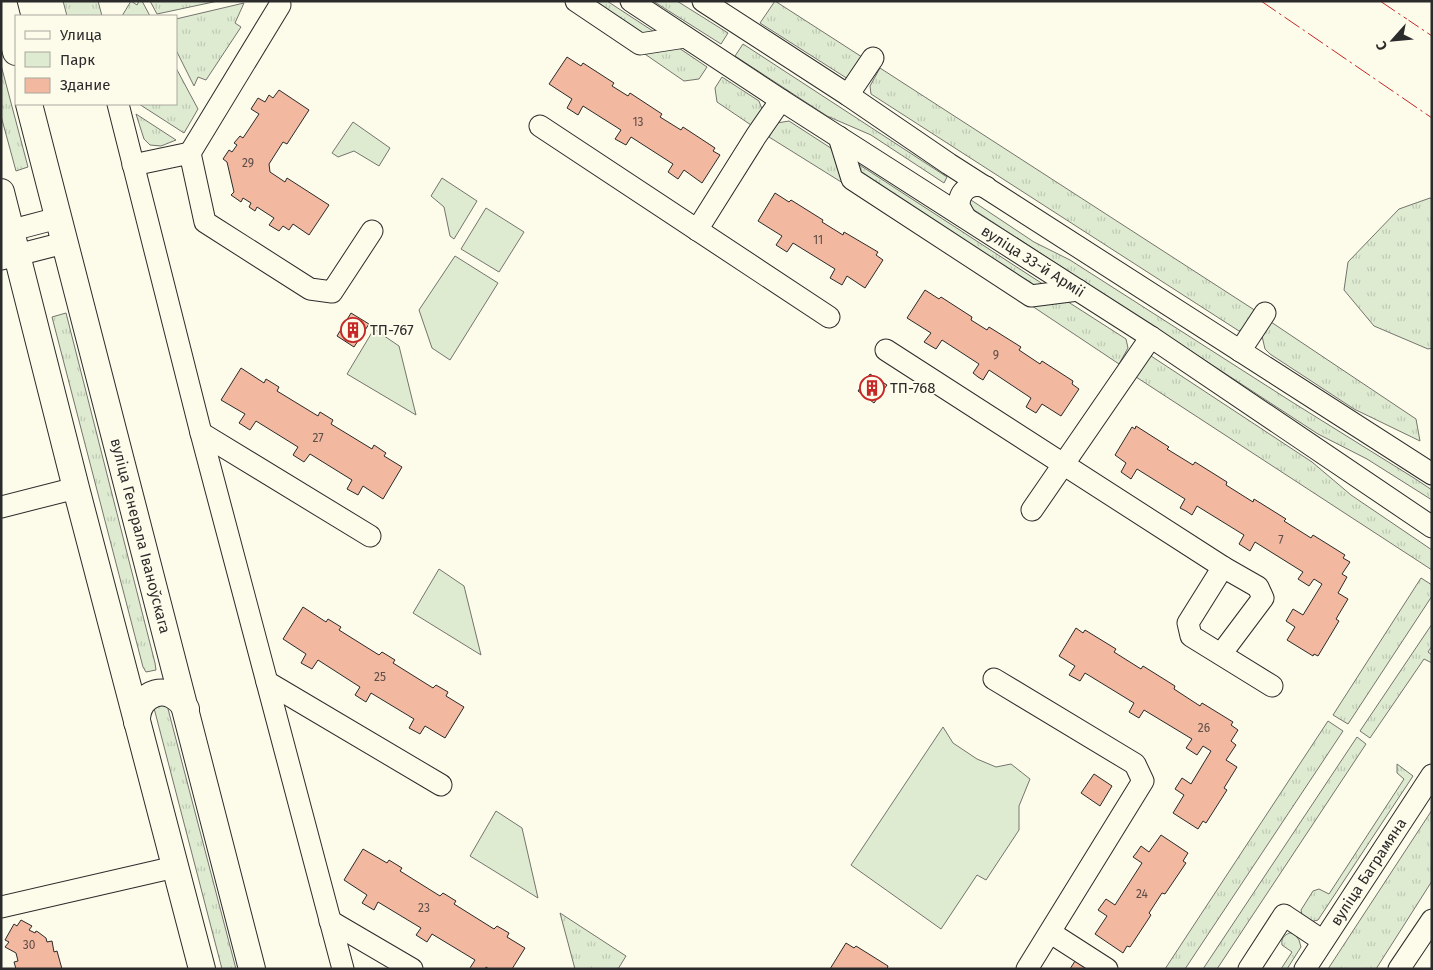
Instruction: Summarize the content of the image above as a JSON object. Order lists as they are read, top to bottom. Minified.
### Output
{"streets":{"main road":["вуліца Генерала Іваноўскага"],"street":["вуліца 33-й Арміі","вуліца Баграмяна"]},"places":{"building":["ТП-767","ТП-768"]},"house_numbers":["13","29","11","9","27","7","25","26","24","23","30"],"legend":["Улица","Парк","Здание"],"north":"bottom left"}
